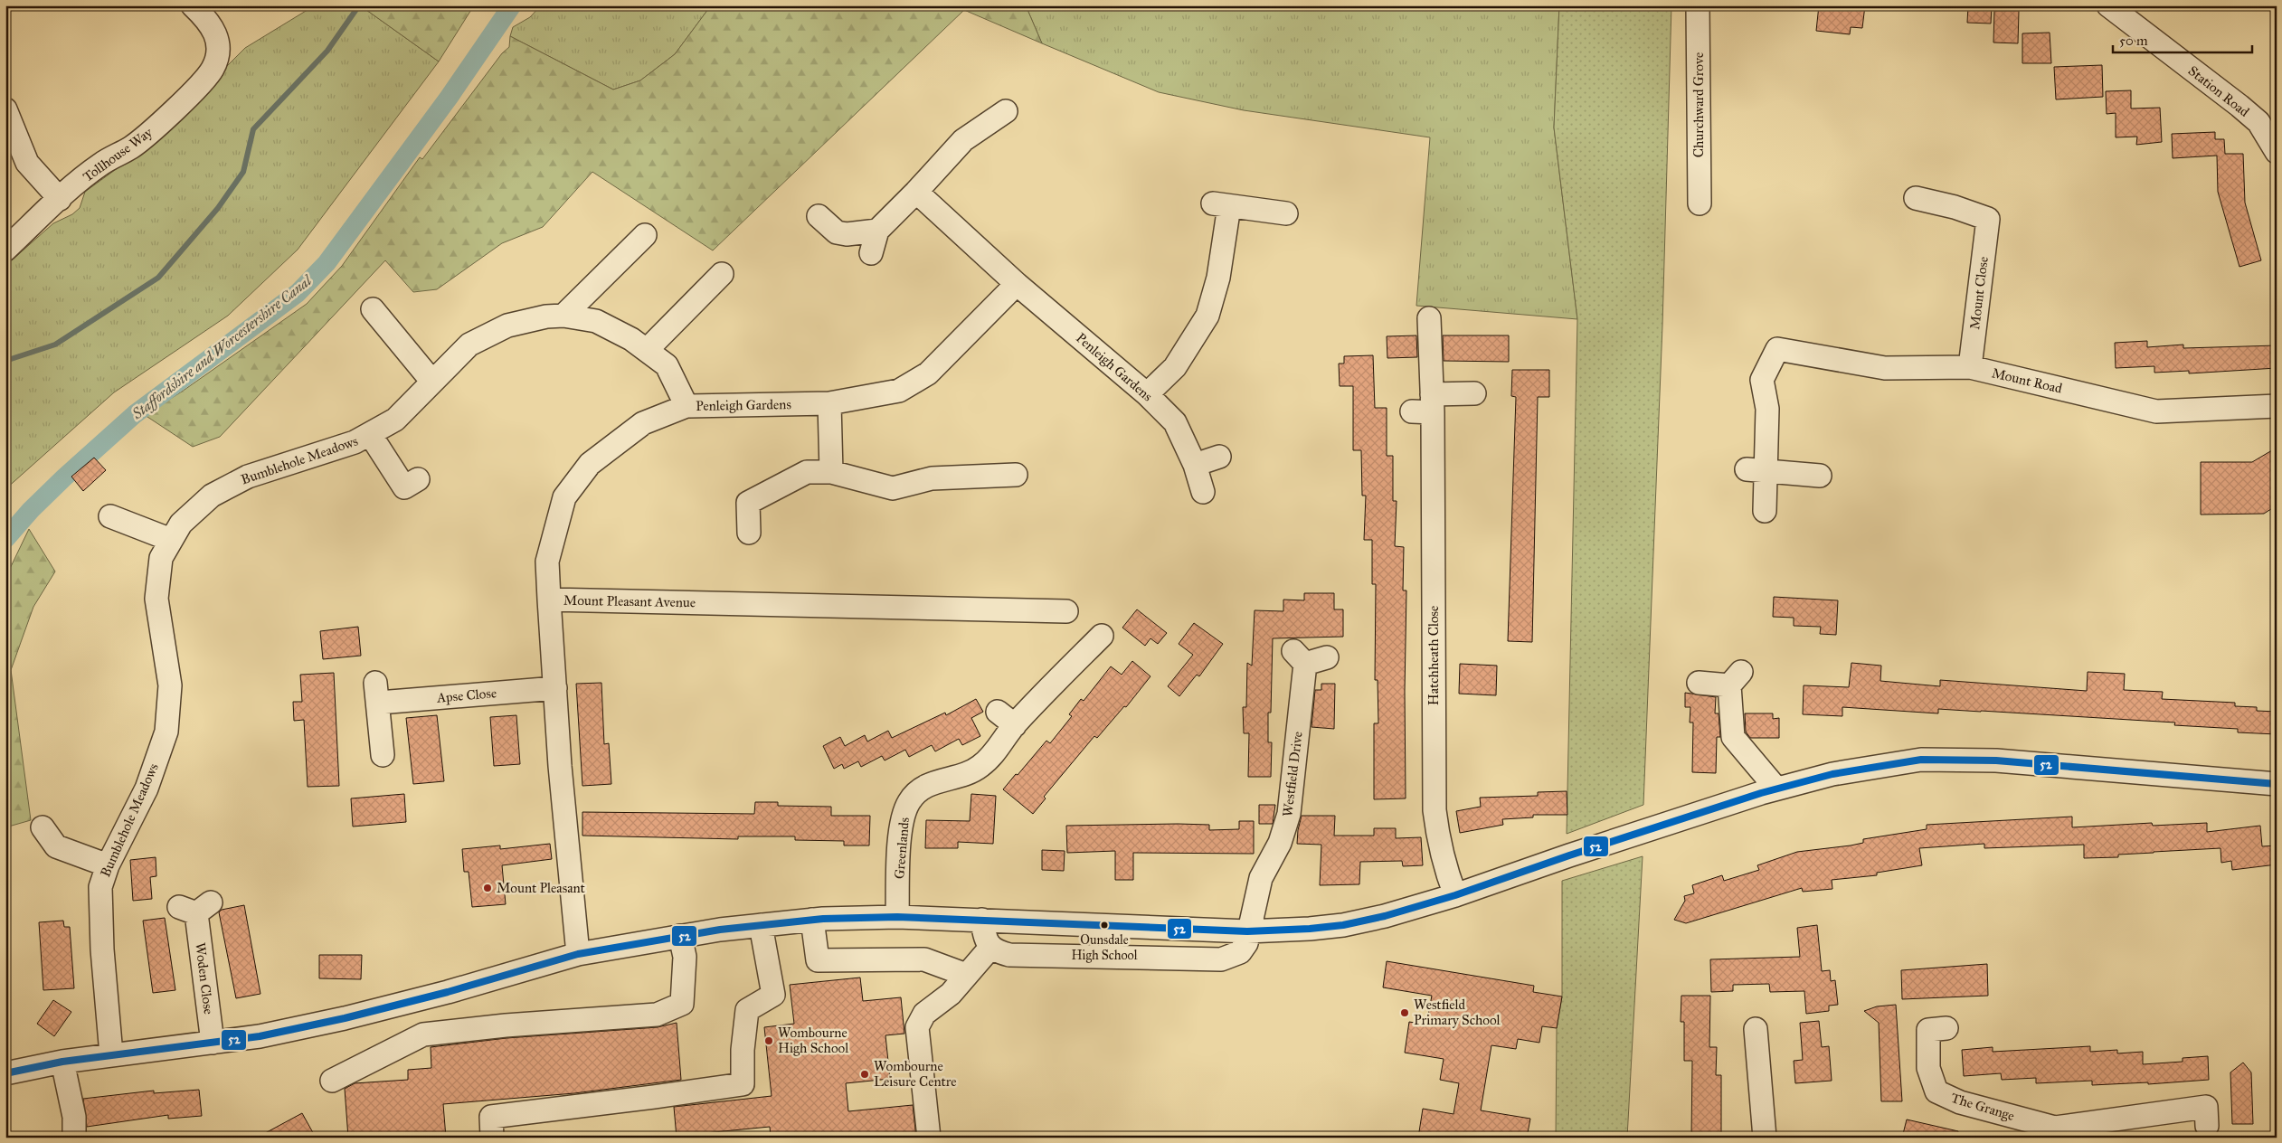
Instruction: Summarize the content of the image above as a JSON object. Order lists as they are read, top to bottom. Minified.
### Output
{"streets":{"street":["Station Road","Churchward Grove","Tollhouse Way","Mount Close","Penleigh Gardens","Mount Road","Bumblehole Meadows","Mount Pleasant Avenue","Hatchheath Close","Apse Close","Westfield Drive","Greenlands","Woden Close","The Grange"]},"crossings":[["Mount Close","Mount Road"],["Penleigh Gardens","Bumblehole Meadows"],["Penleigh Gardens","Mount Pleasant Avenue"],["Mount Pleasant Avenue","Apse Close"]],"water":["Staffordshire and Worcestershire Canal"],"places":["Mount Pleasant","Ounsdale High School","Westfield Primary School","Wombourne High School","Wombourne Leisure Centre"],"lines":["transit line 52"],"scale_bar":"50 m"}
